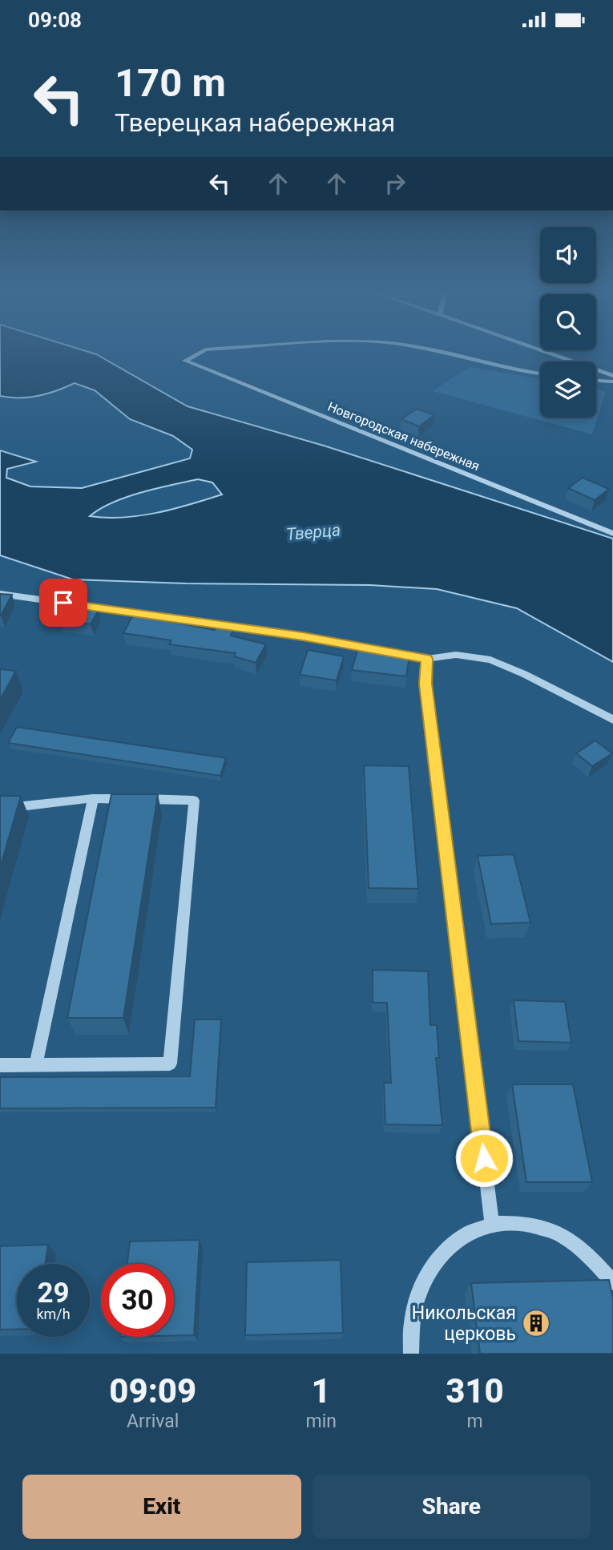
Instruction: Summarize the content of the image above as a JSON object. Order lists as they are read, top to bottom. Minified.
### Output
{"streets":{"street":["Новгородская набережная"]},"water":["Тверца"],"places":{"building":["Никольская церковь"]},"page":{"status":"09:08","turn":["170 m","Тверецкая набережная"],"speed":"29 km/h","limit":"30","eta":["09:09","Arrival","1","min","310","m"],"buttons":["Exit","Share"]}}
